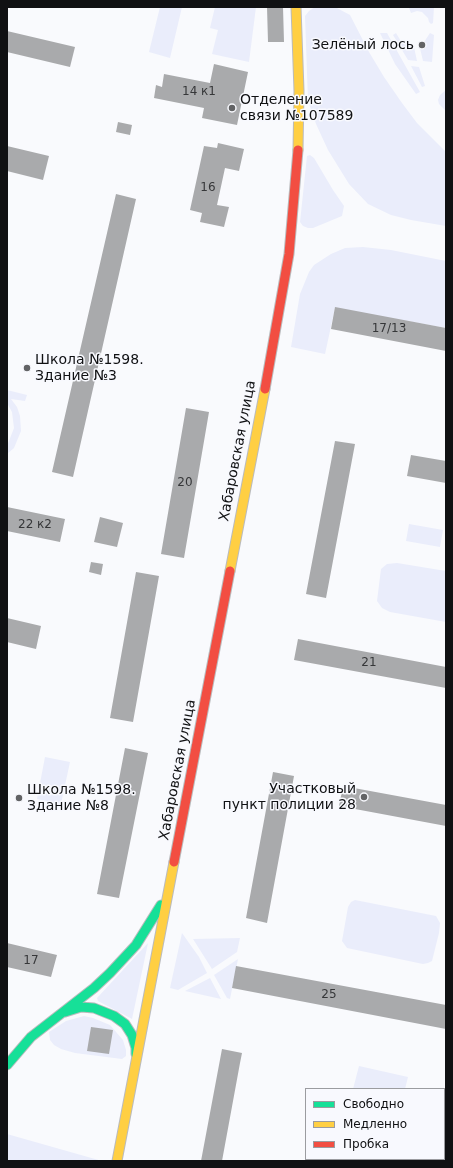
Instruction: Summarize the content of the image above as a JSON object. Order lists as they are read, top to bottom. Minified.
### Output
{"streets":{"main road":["Хабаровская улица"]},"places":["Зелёный лось","Отделение связи №107589","Школа №1598. Здание №3","Участковый пункт полиции 28","Школа №1598. Здание №8"],"house_numbers":["14 к1","16","17/13","20","22 к2","21","17","25"],"legend":["Свободно","Медленно","Пробка"]}
